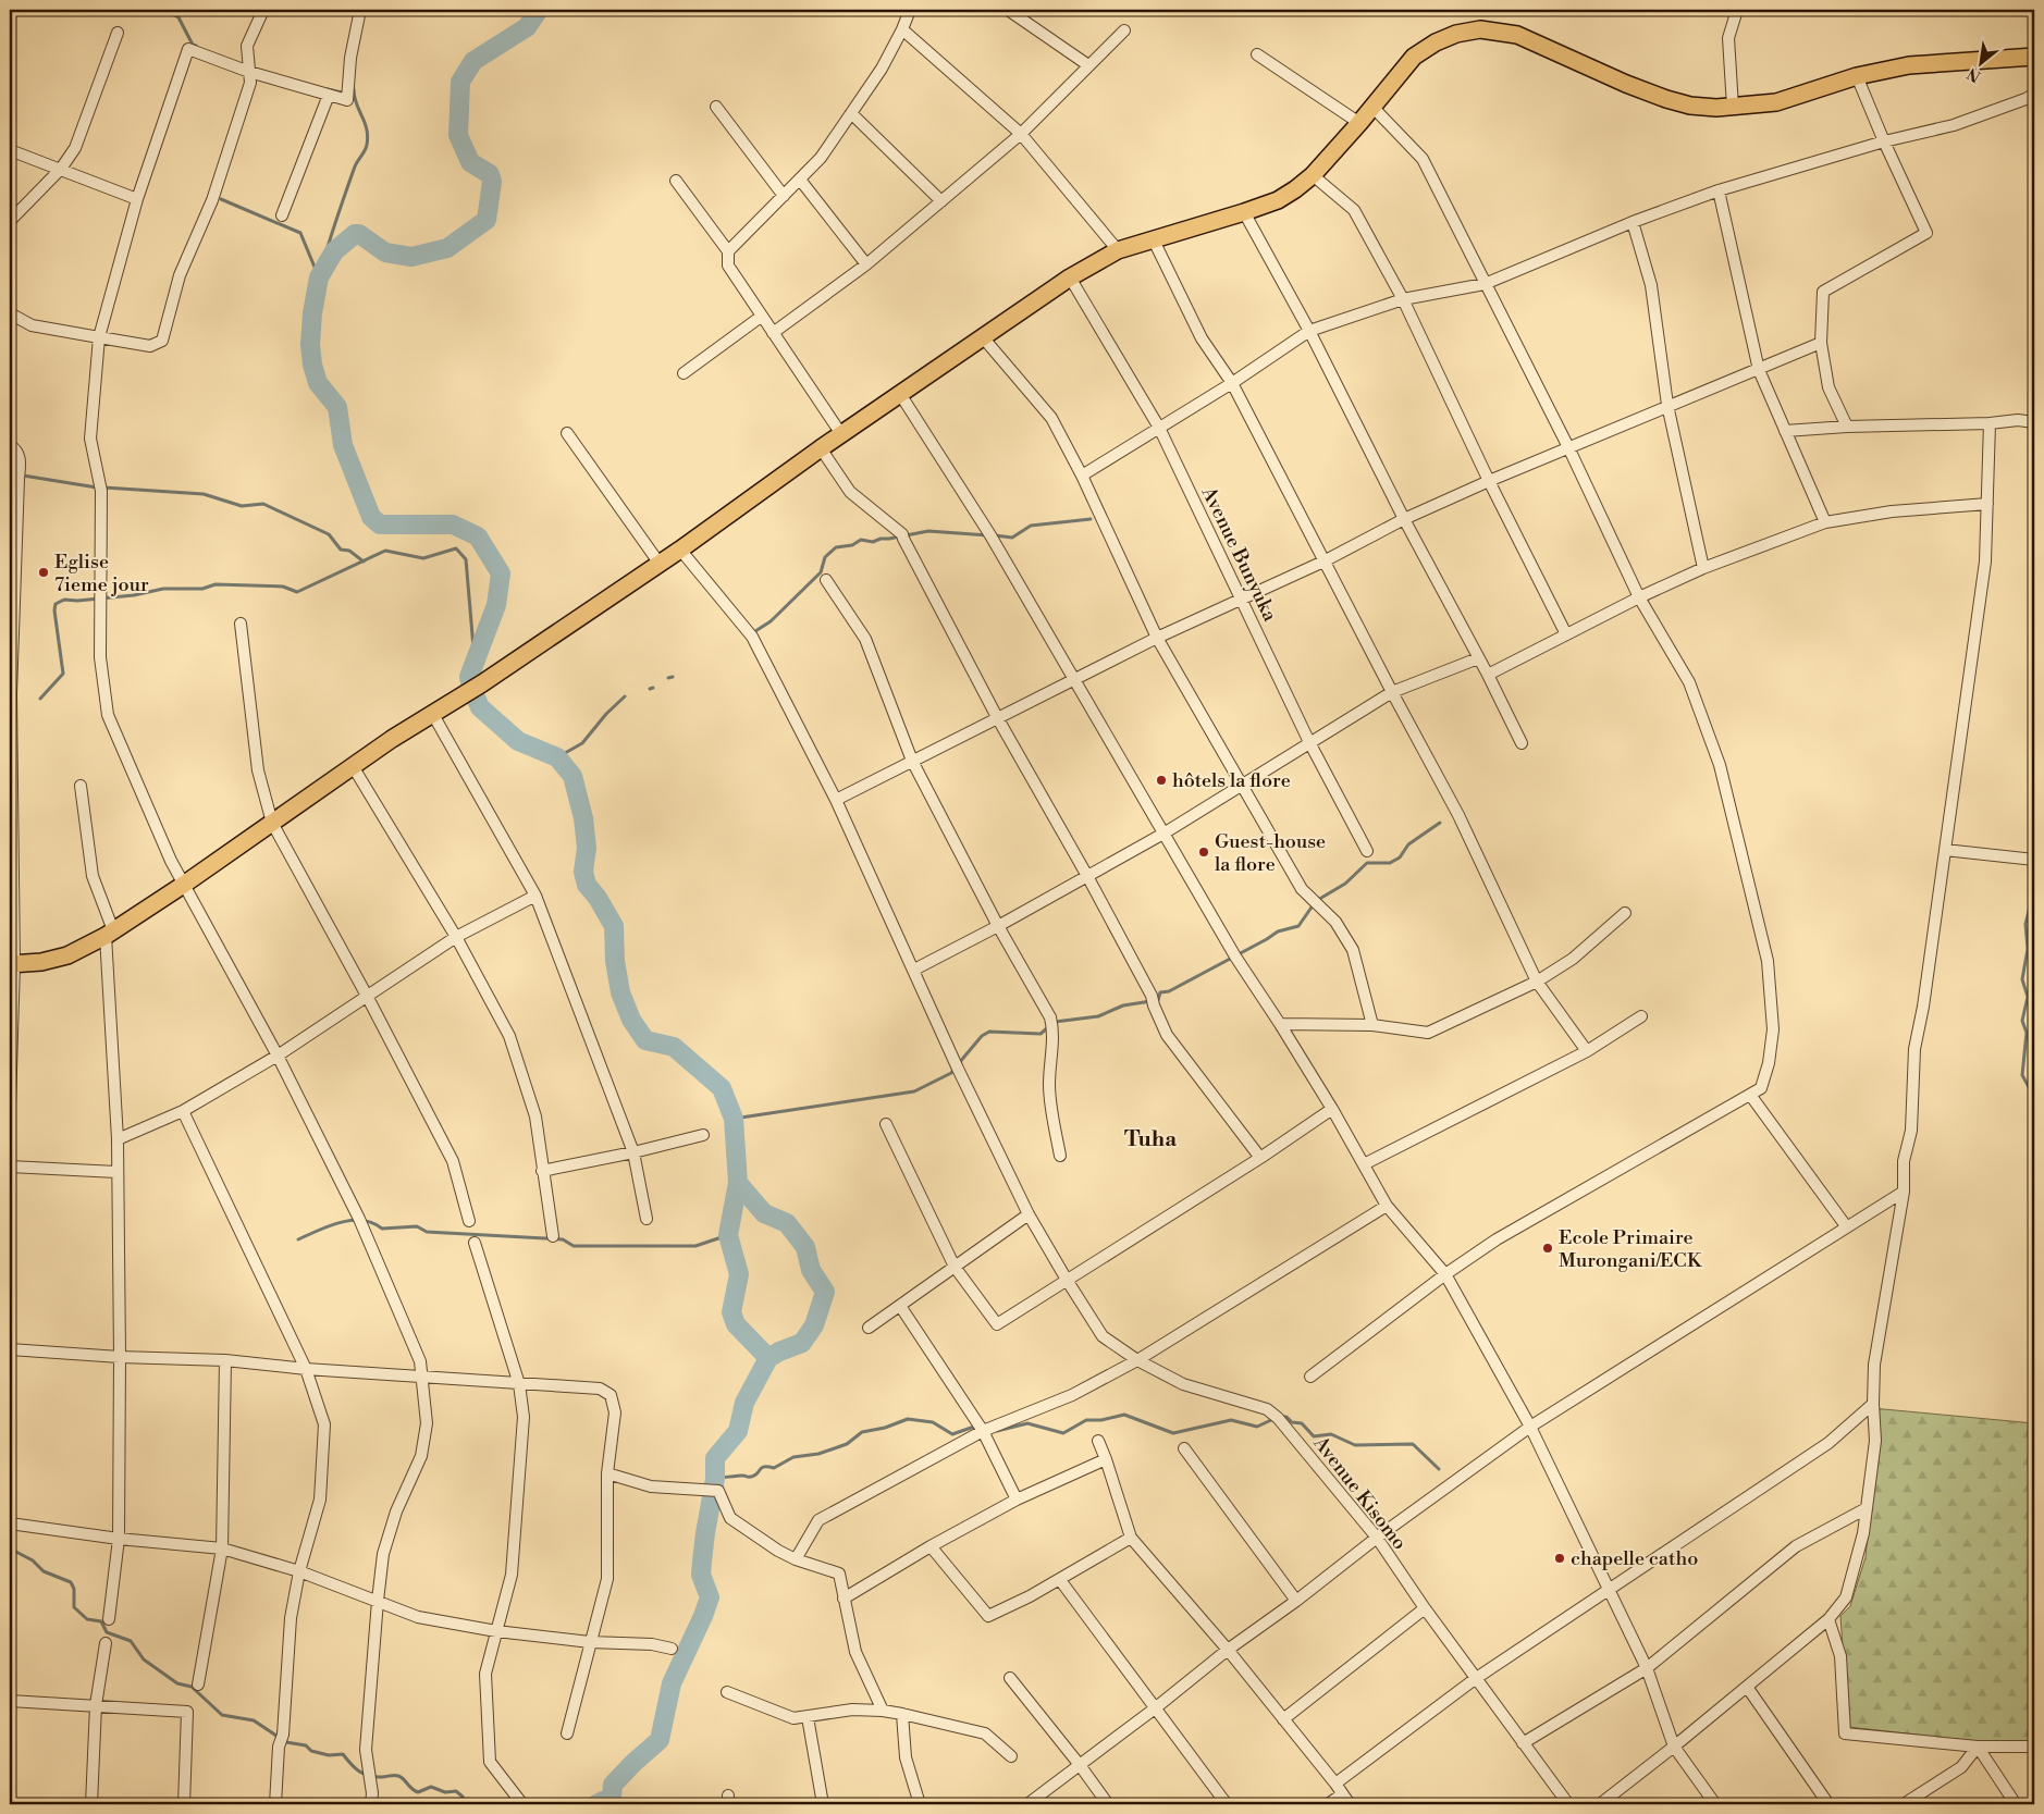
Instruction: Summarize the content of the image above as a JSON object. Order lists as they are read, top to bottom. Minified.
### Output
{"streets":{"street":["Avenue Bunyuka","Avenue Kisomo"]},"districts":["Tuha"],"places":["Eglise 7ieme jour","hôtels la flore","Guest-house la flore","Ecole Primaire Murongani/ECK","chapelle catho"],"north":"bottom left"}
